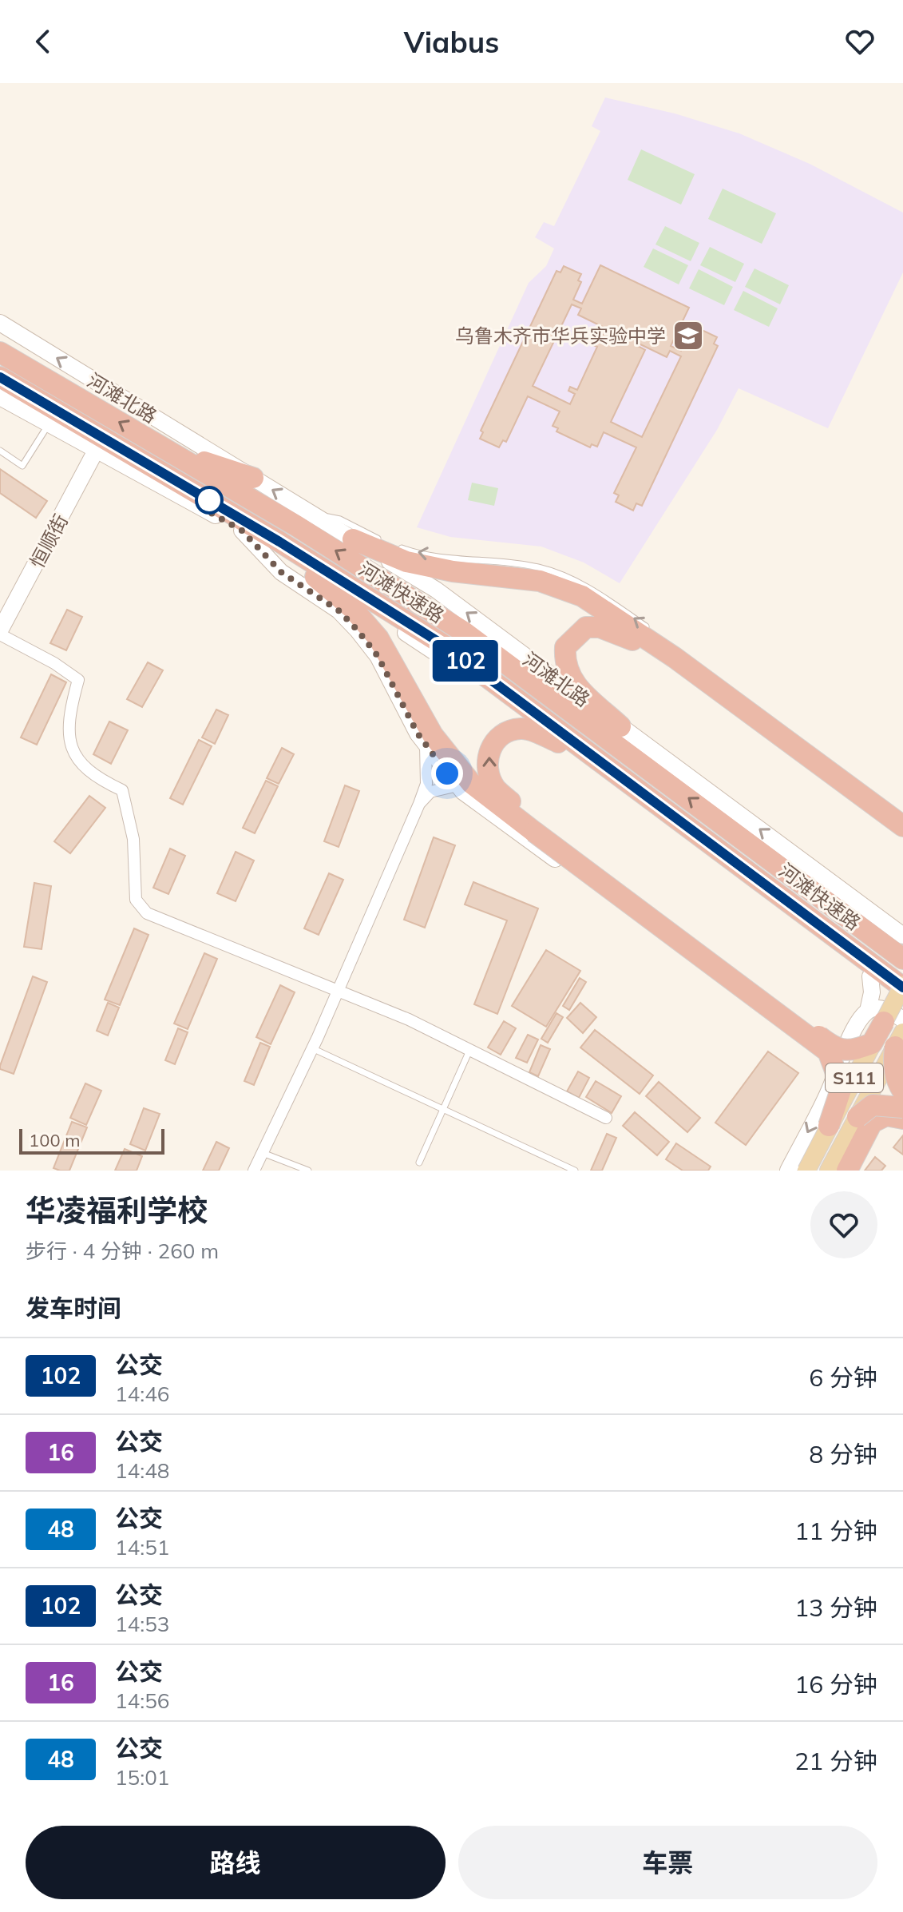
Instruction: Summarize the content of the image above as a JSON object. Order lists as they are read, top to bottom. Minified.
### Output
{"streets":{"highway":["河滩快速路"],"main road":["S111"],"street":["河滩北路","恒顺街"]},"crossings":[["河滩快速路","S111"]],"places":{"school or university":["乌鲁木齐市华兵实验中学"]},"lines":["bus line 102"],"scale_bar":"100 m","page":{"header":"Viabus","on_map":"102","scale":"100 m","heading":[["华凌福利学校","步行 · 4 分钟 · 260 m"],"发车时间"],"list":[{"mark":"102","name":"公交","note":"14:46","value":"6 分钟"},{"mark":"16","name":"公交","note":"14:48","value":"8 分钟"},{"mark":"48","name":"公交","note":"14:51","value":"11 分钟"},{"mark":"102","name":"公交","note":"14:53","value":"13 分钟"},{"mark":"16","name":"公交","note":"14:56","value":"16 分钟"},{"mark":"48","name":"公交","note":"15:01","value":"21 分钟"}],"buttons":["路线","车票"]}}
